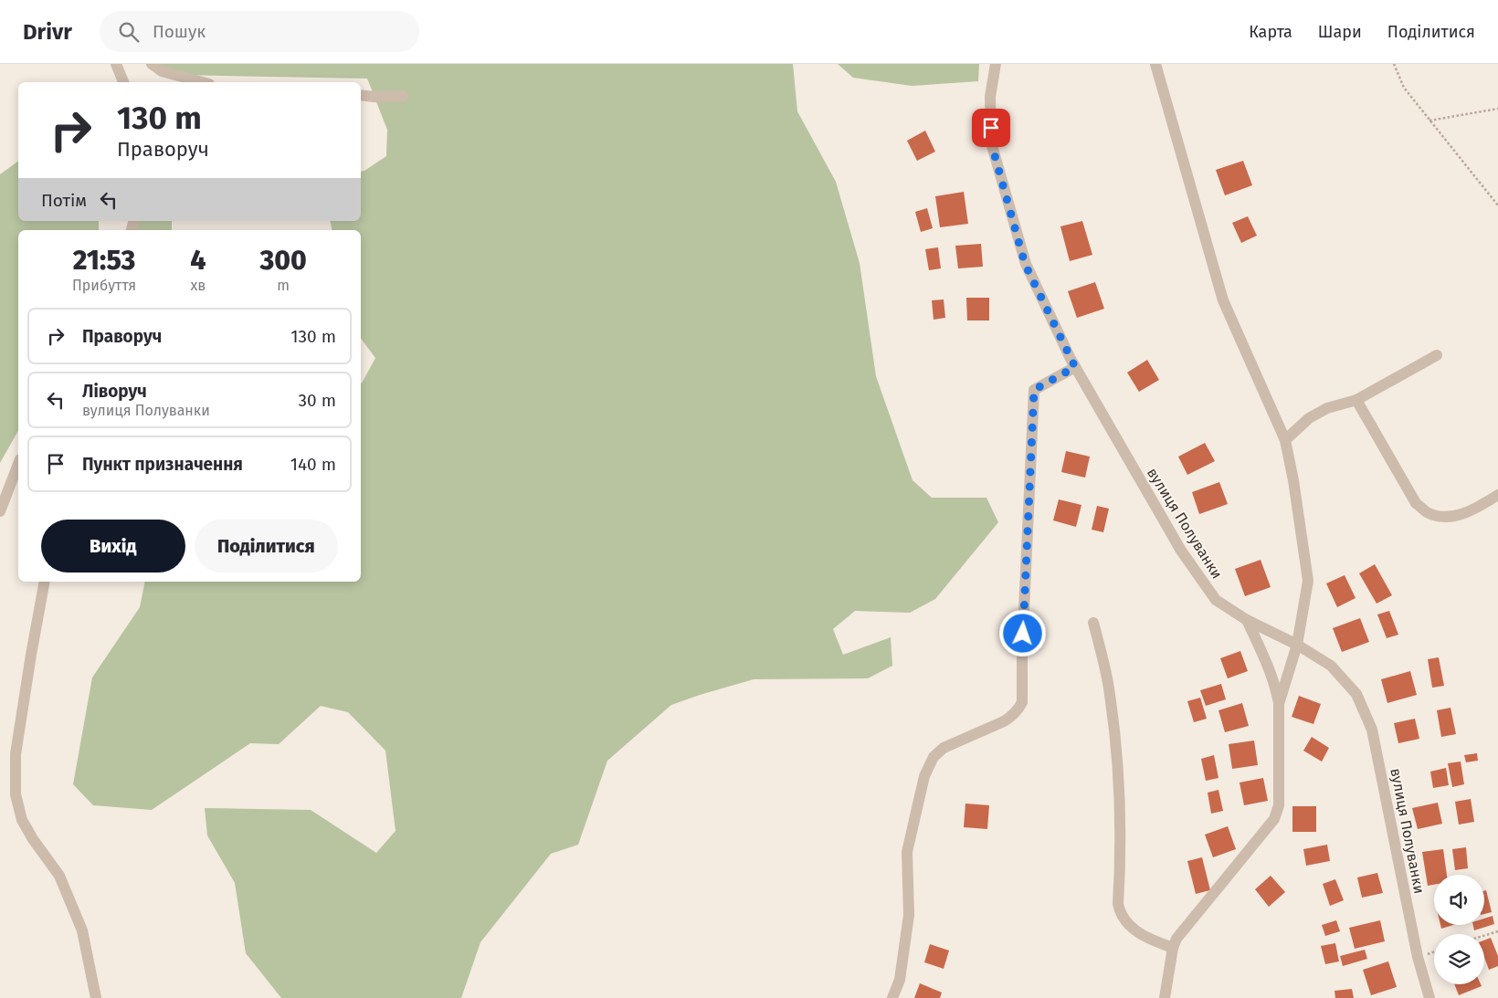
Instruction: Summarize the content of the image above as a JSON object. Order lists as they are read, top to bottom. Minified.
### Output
{"streets":{"street":["вулиця Полуванки"]},"page":{"header":"Drivr","search":"Пошук","nav":["Карта","Шари","Поділитися"],"turn":["130 m","Праворуч"],"then":"Потім","eta":["21:53","Прибуття","4","хв","300","m"],"list":[{"name":"Праворуч","value":"130 m"},{"name":"Ліворуч","note":"вулиця Полуванки","value":"30 m"},{"name":"Пункт призначення","value":"140 m"}],"buttons":["Вихід","Поділитися"]}}
